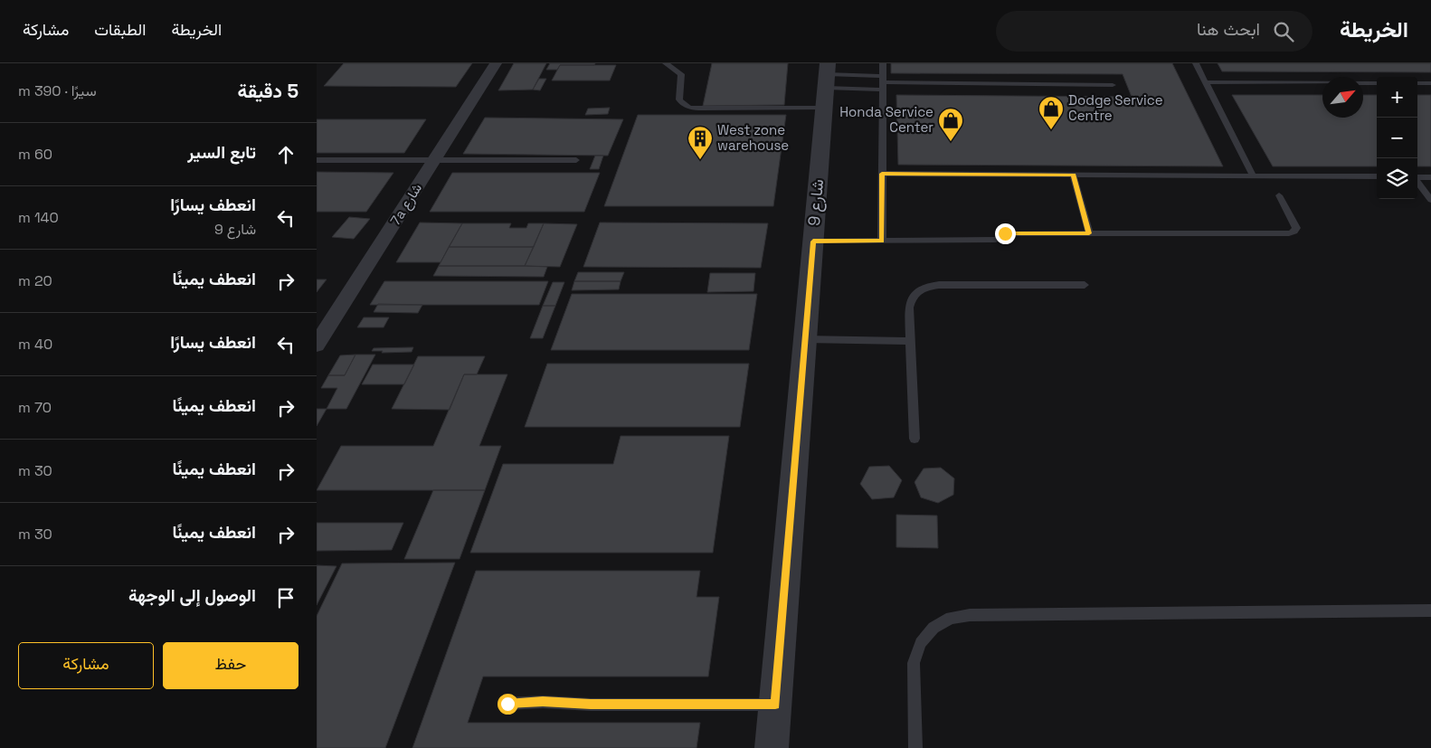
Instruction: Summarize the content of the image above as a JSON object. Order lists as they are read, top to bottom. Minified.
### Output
{"streets":{"street":["شارع 9","7a شارع"]},"places":{"shop":["Dodge Service Centre","Honda Service Center"],"building":["West zone warehouse"]},"north":"top right","page":{"header":"الخريطة","search":"ابحث هنا","nav":["الخريطة","الطبقات","مشاركة"],"heading":["5 دقيقة","سيرًا · 390 m"],"map_buttons":["+","−"],"list":[["تابع السير","60 m"],["انعطف يسارًا","شارع 9","140 m"],["انعطف يمينًا","20 m"],["انعطف يسارًا","40 m"],["انعطف يمينًا","70 m"],["انعطف يمينًا","30 m"],["انعطف يمينًا","30 m"],"الوصول إلى الوجهة"],"buttons":["حفظ","مشاركة"]}}
